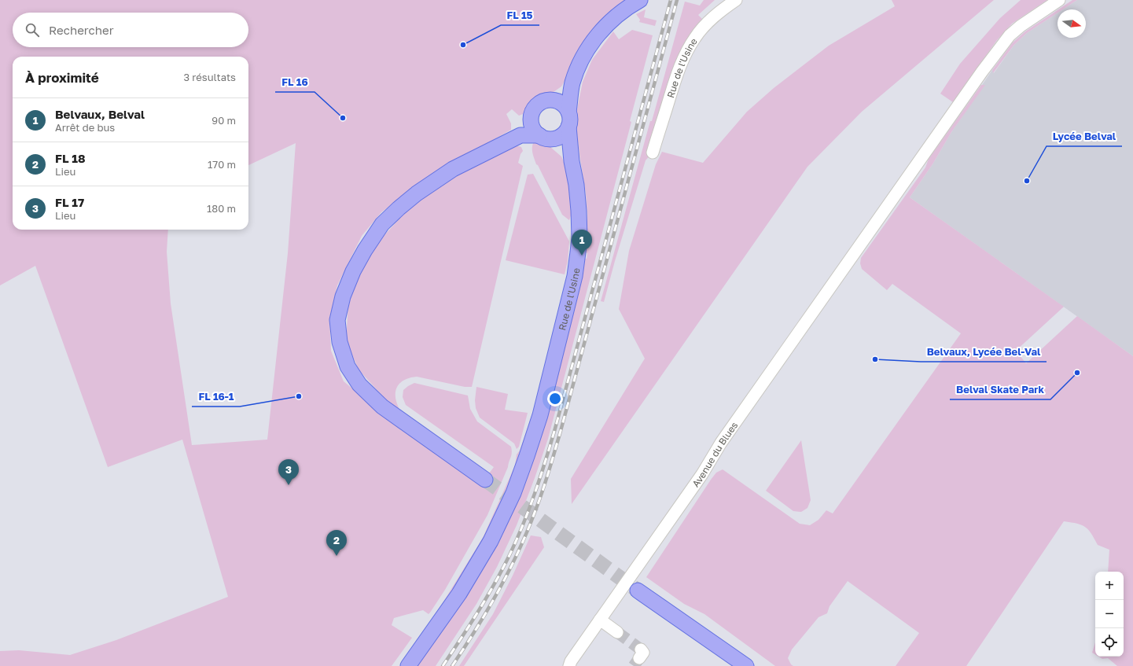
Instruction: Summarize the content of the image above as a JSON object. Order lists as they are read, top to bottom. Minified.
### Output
{"streets":{"main road":["Rue de l'Usine"],"street":["Avenue du Blues"]},"places":["FL 15","FL 16","Lycée Belval","Belvaux, Lycée Bel-Val","Belval Skate Park","FL 16-1"],"north":"right","page":{"search":"Rechercher","heading":["À proximité","3 résultats"],"list":[{"mark":"1","name":"Belvaux, Belval","note":"Arrêt de bus","value":"90 m"},{"mark":"2","name":"FL 18","note":"Lieu","value":"170 m"},{"mark":"3","name":"FL 17","note":"Lieu","value":"180 m"}],"pins":["1","3","2"],"map_buttons":["+","−"]}}
